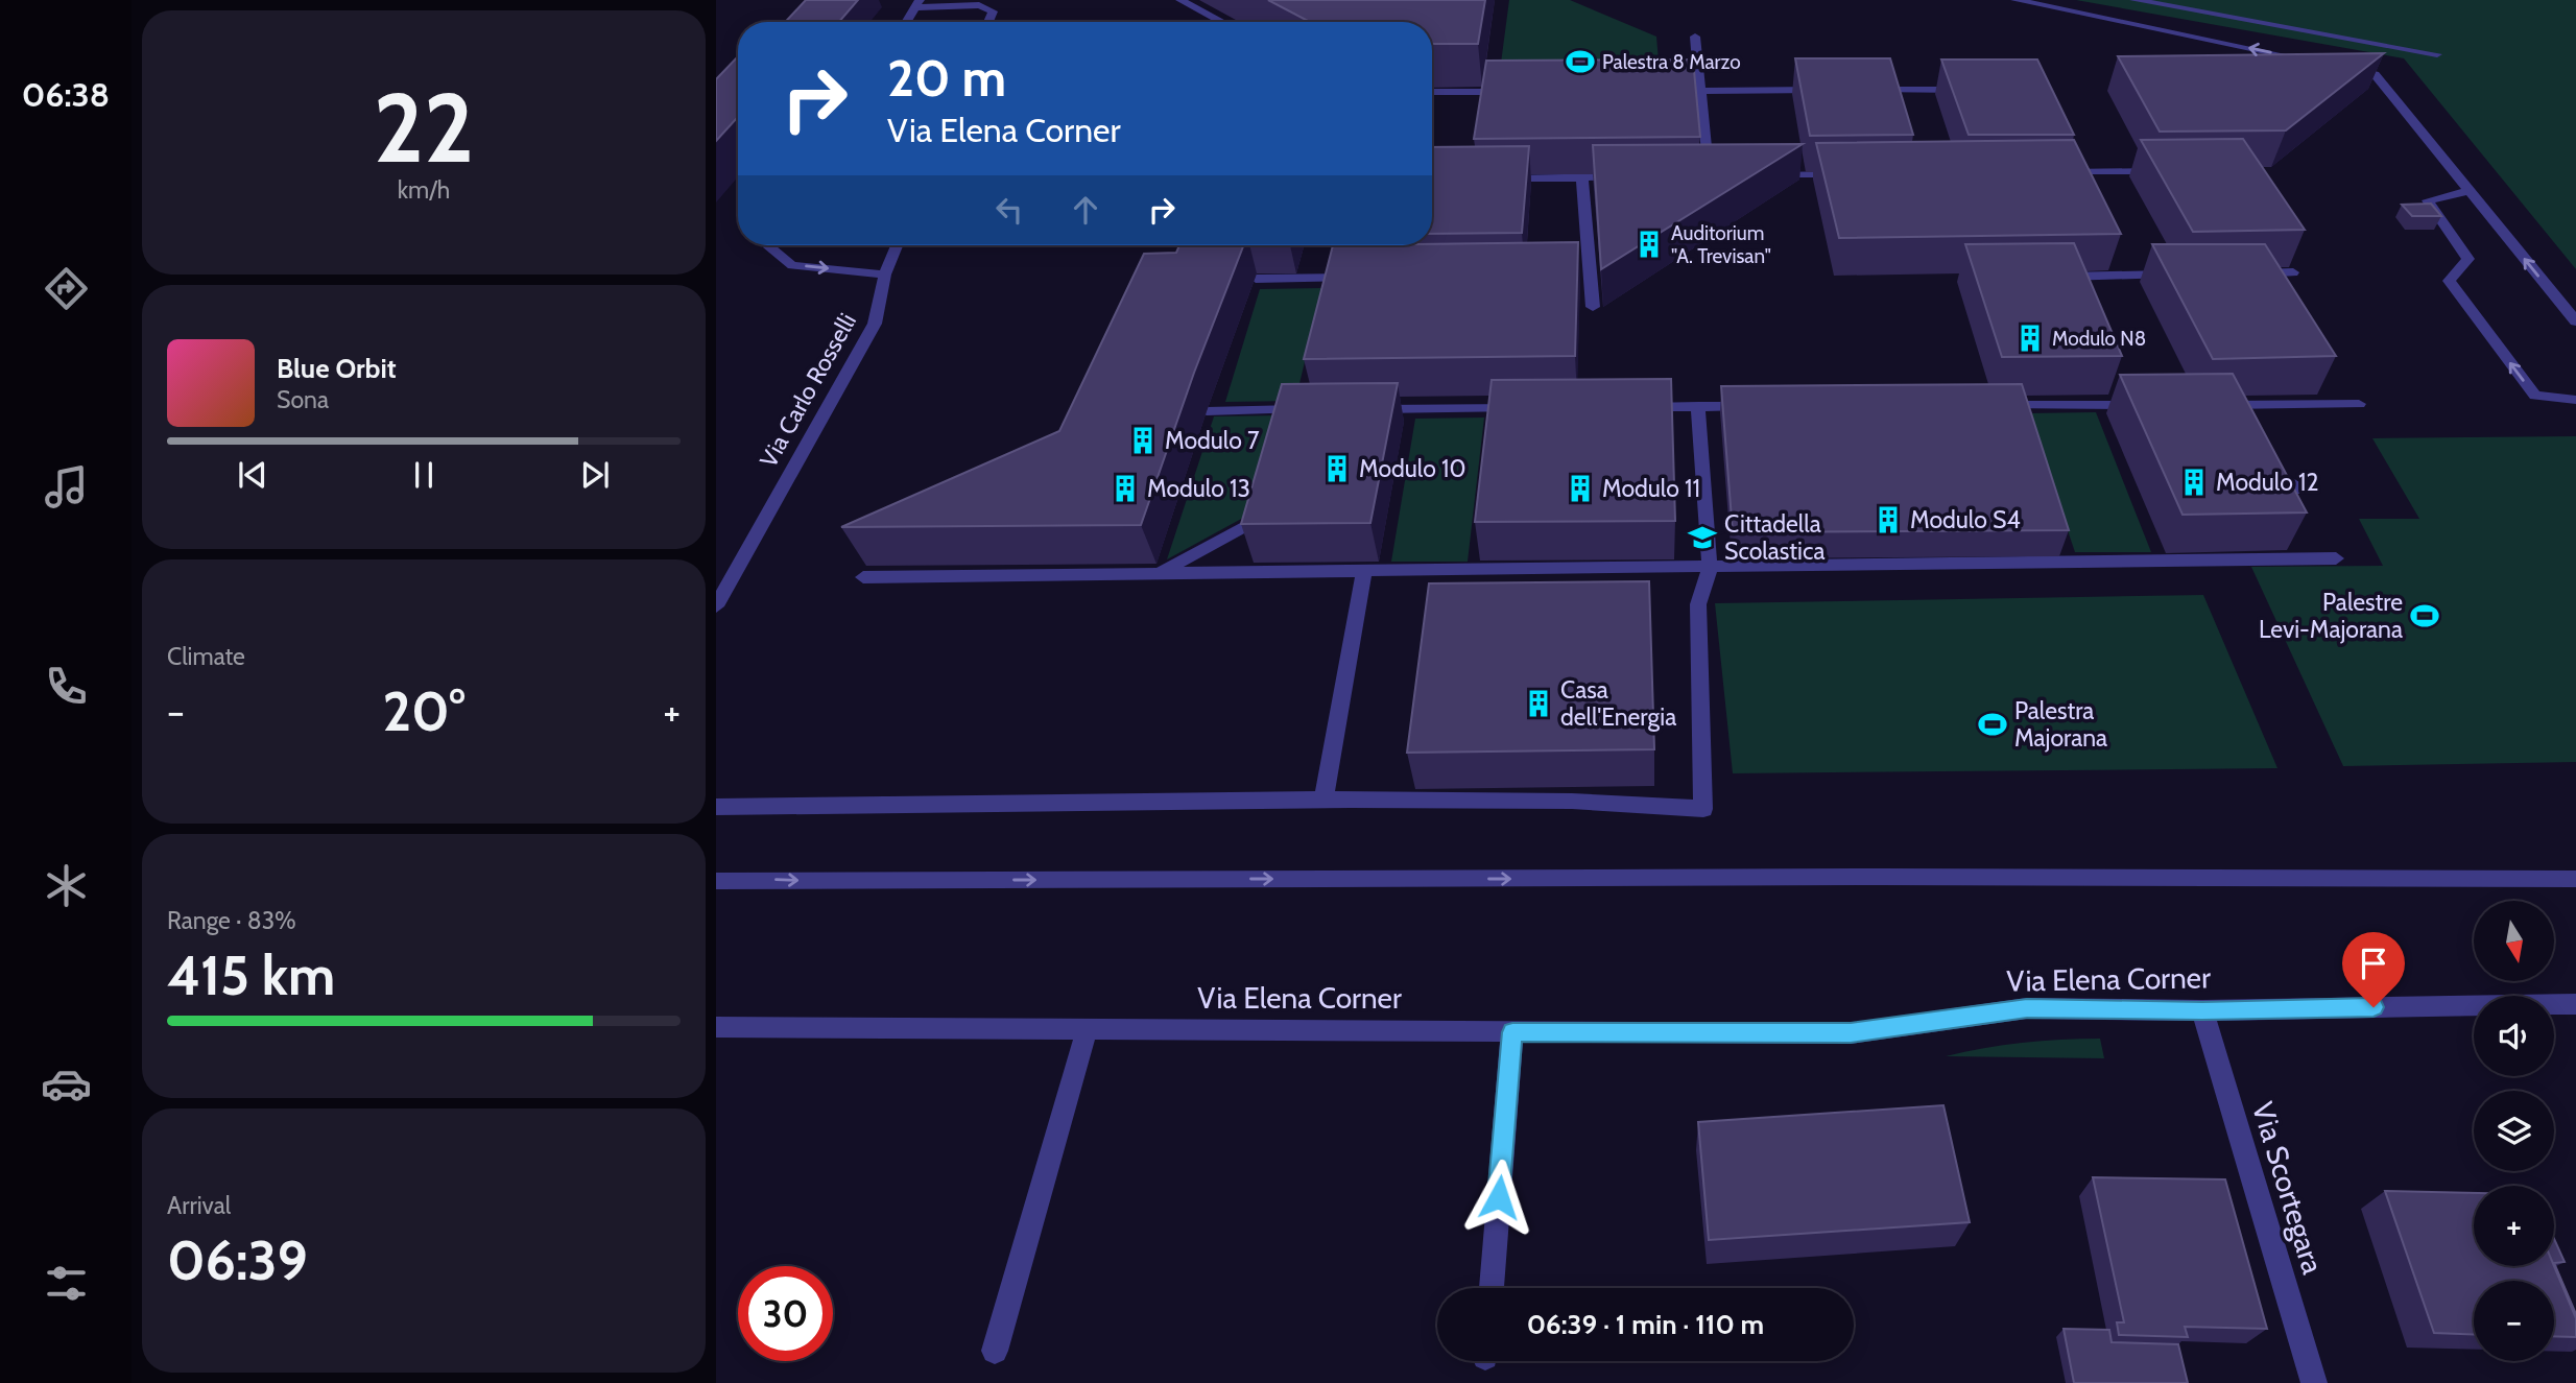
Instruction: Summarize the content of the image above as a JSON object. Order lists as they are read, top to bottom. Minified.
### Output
{"streets":{"street":["Via Carlo Rosselli","Via Elena Corner","Via Scortegara"]},"crossings":[["Via Elena Corner","Via Scortegara"]],"places":{"sports":["Palestra 8 Marzo","Palestre Levi-Majorana","Palestra Majorana"],"building":["Auditorium \"A. Trevisan\"","Modulo N8","Modulo 7","Modulo 10","Modulo 12","Modulo 13","Modulo 11","Modulo S4","Casa dell'Energia"],"school or university":["Cittadella Scolastica"]},"north":"bottom","page":{"tabs":"06:38","tile":[["22","km/h"],"Climate",["Range · 83%","415 km"],["Arrival","06:39"]],"turn":["20 m","Via Elena Corner"],"song":["Blue Orbit","Sona"],"heat":["−","20°","+"],"map_buttons":["+","−"],"limit":"30","trip":"06:39 · 1 min · 110 m"}}
